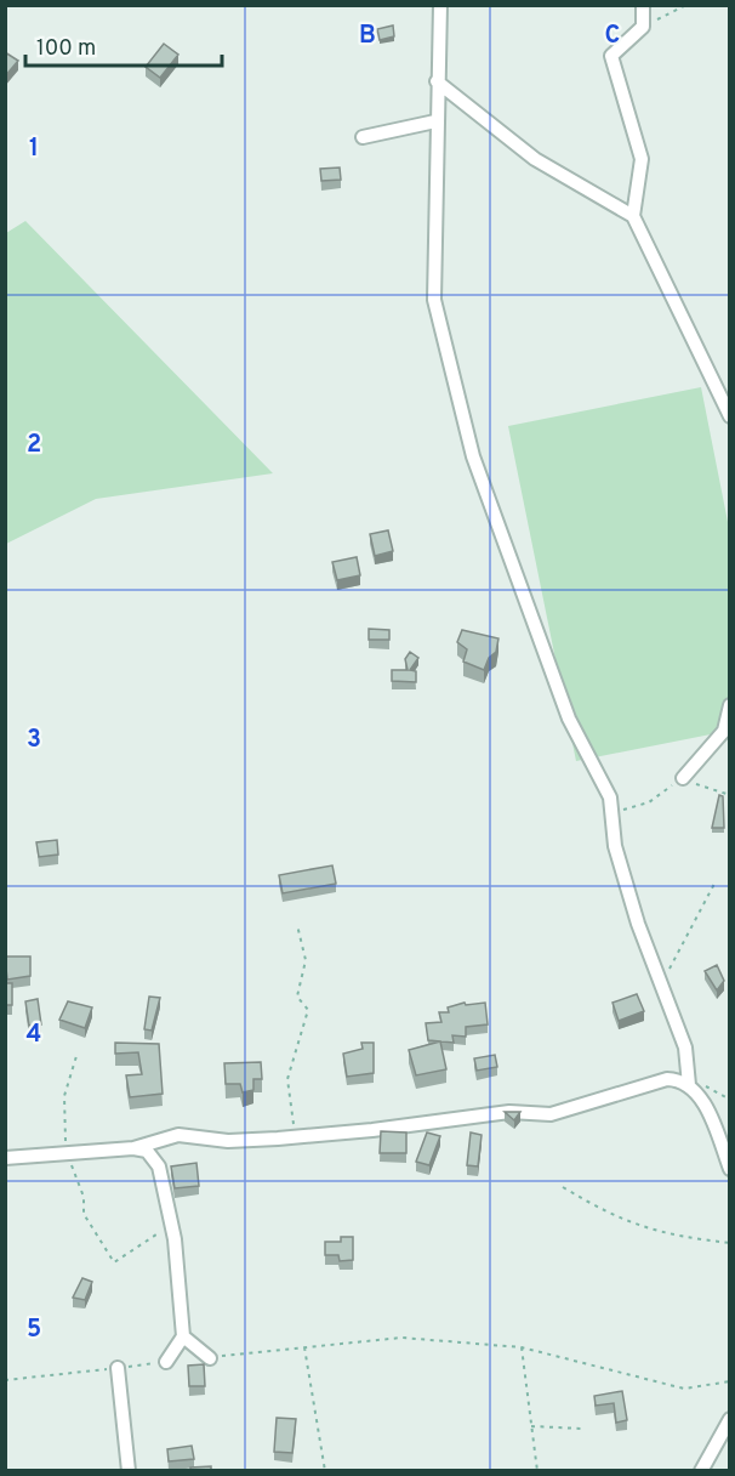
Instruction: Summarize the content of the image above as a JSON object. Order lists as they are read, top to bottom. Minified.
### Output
{"scale_bar":"100 m","grid":{"columns":["B","C"],"rows":["1","2","3","4","5"]}}
